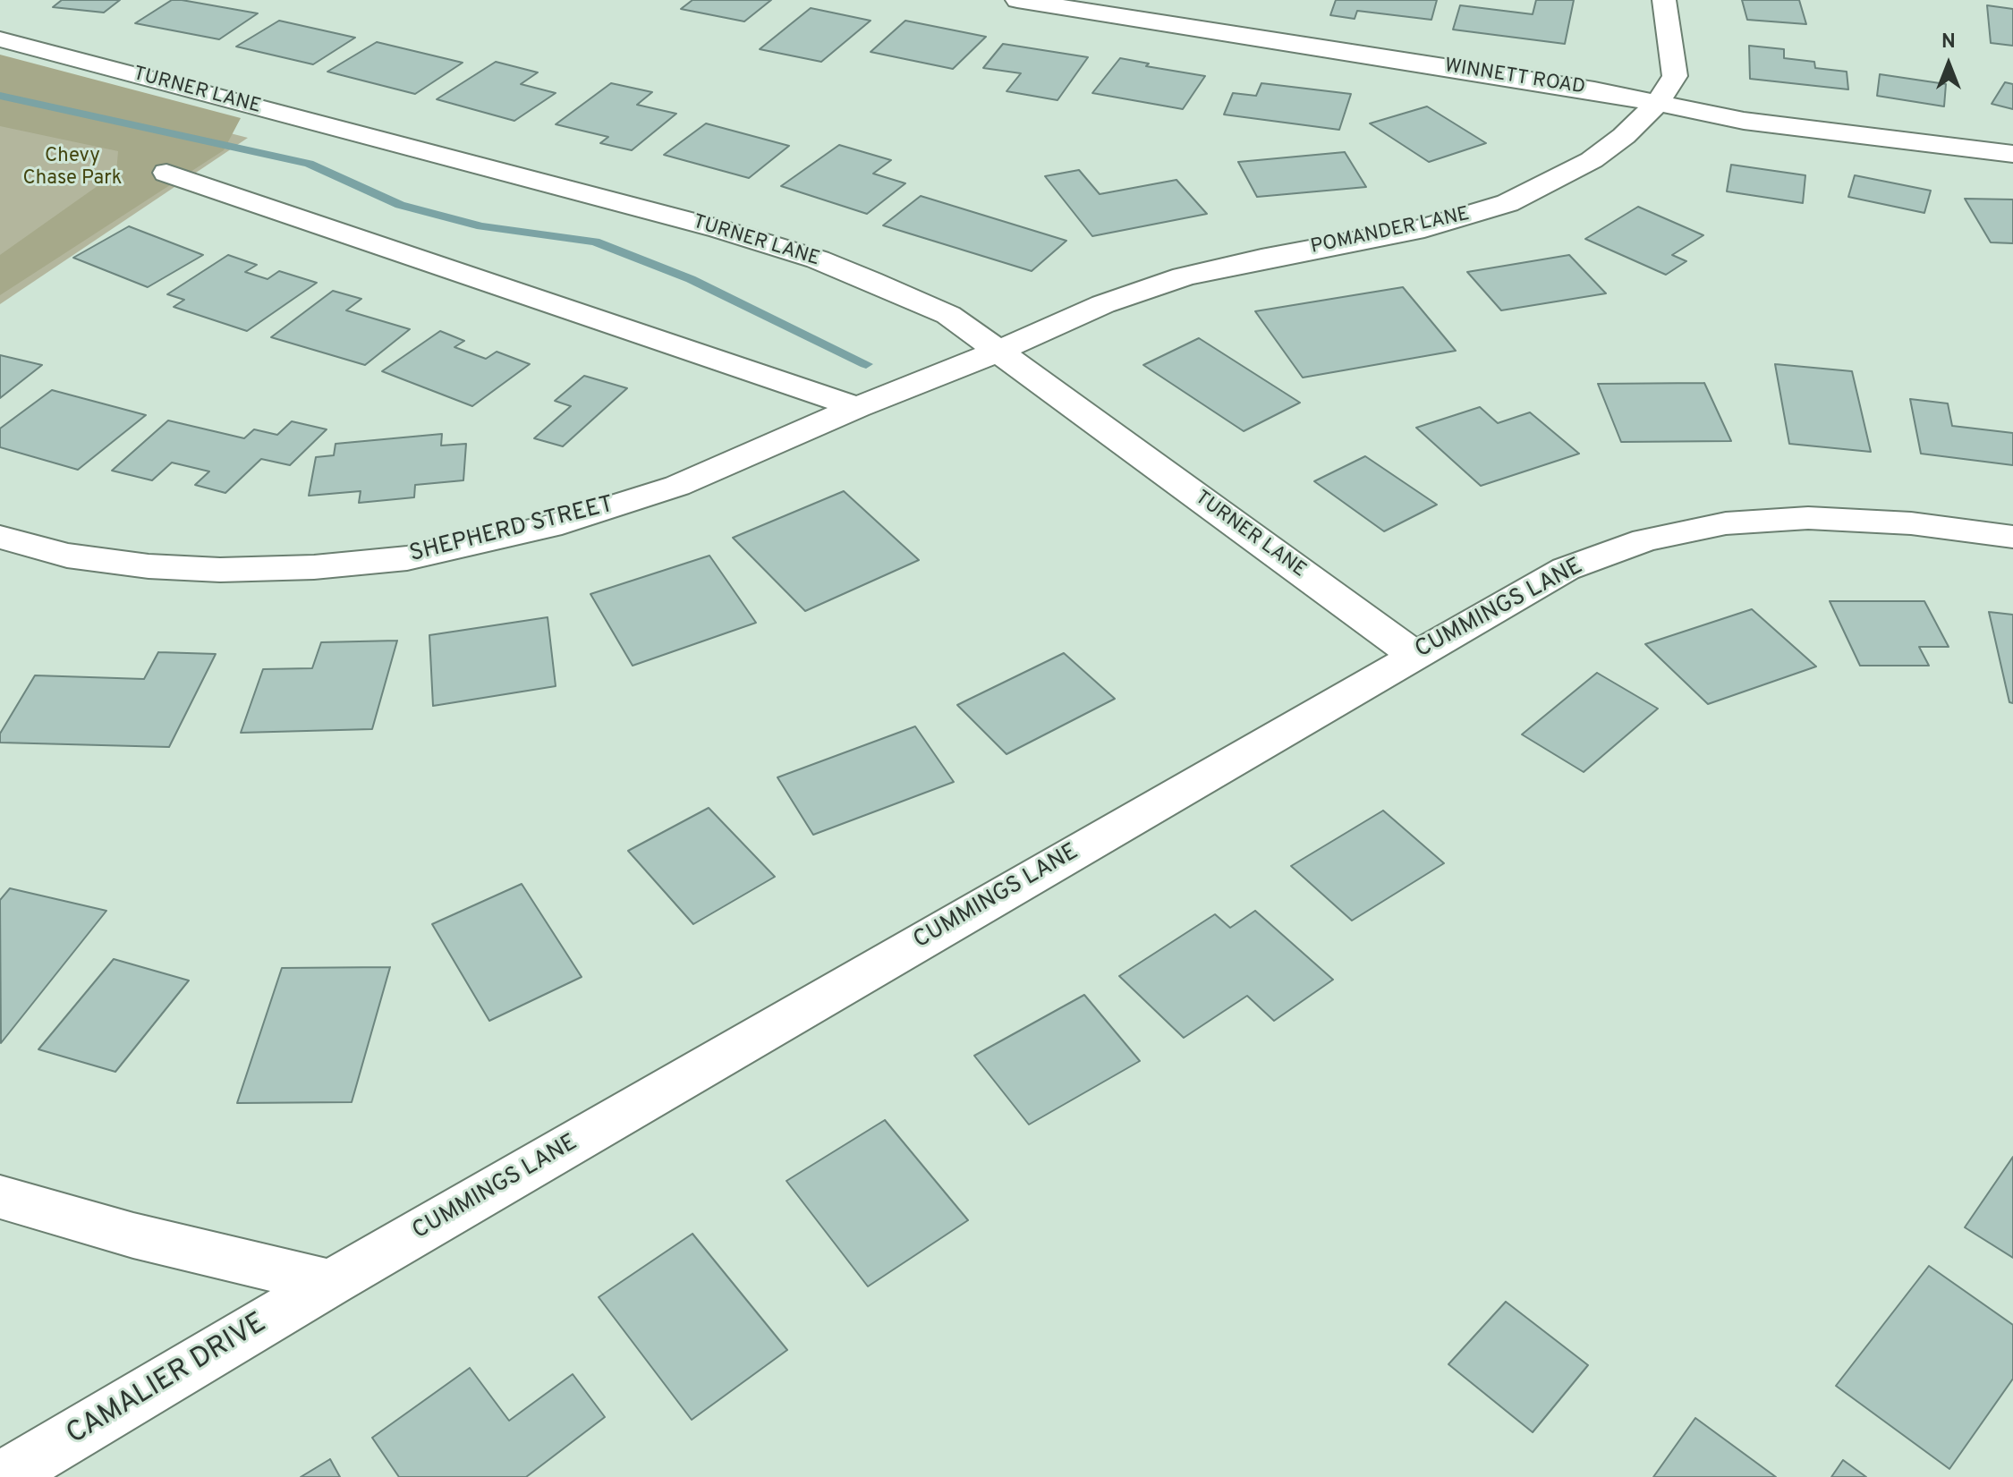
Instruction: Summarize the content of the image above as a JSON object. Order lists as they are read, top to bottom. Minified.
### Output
{"streets":{"street":["WINNETT ROAD","TURNER LANE","POMANDER LANE","SHEPHERD STREET","CUMMINGS LANE","CAMALIER DRIVE"]},"crossings":[["WINNETT ROAD","POMANDER LANE"],["TURNER LANE","POMANDER LANE"],["TURNER LANE","SHEPHERD STREET"],["TURNER LANE","CUMMINGS LANE"],["POMANDER LANE","SHEPHERD STREET"],["CUMMINGS LANE","CAMALIER DRIVE"]],"parks":["Chevy Chase Park"],"north":"top"}
